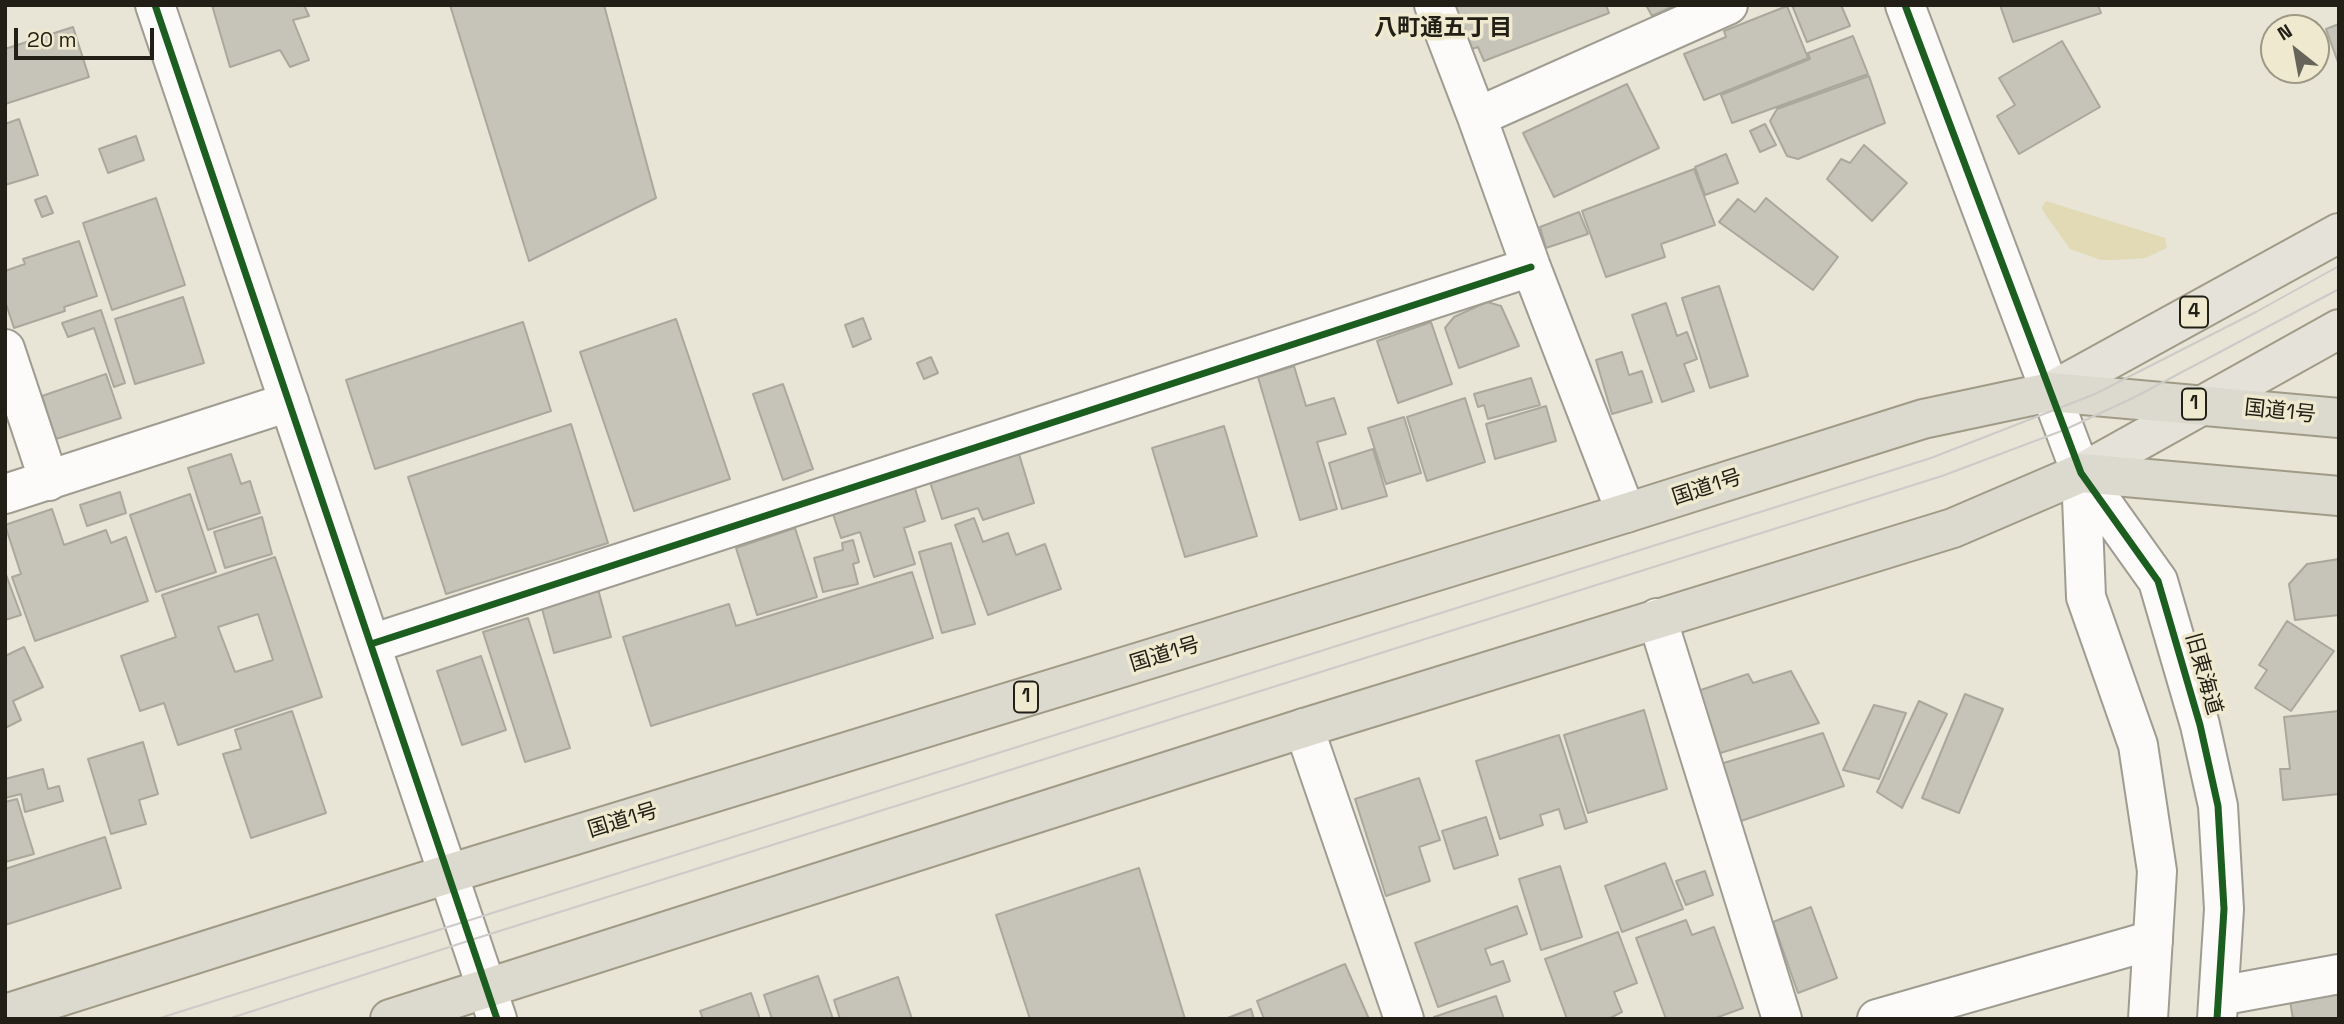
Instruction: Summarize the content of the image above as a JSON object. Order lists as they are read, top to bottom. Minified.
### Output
{"streets":{"highway":["1","国道1号"],"main road":["4"],"street":["旧東海道"]},"crossings":[["4","国道1号"],["4","旧東海道"],["国道1号","旧東海道"]],"districts":["八町通五丁目"],"scale_bar":"20 m","north":"top left"}
